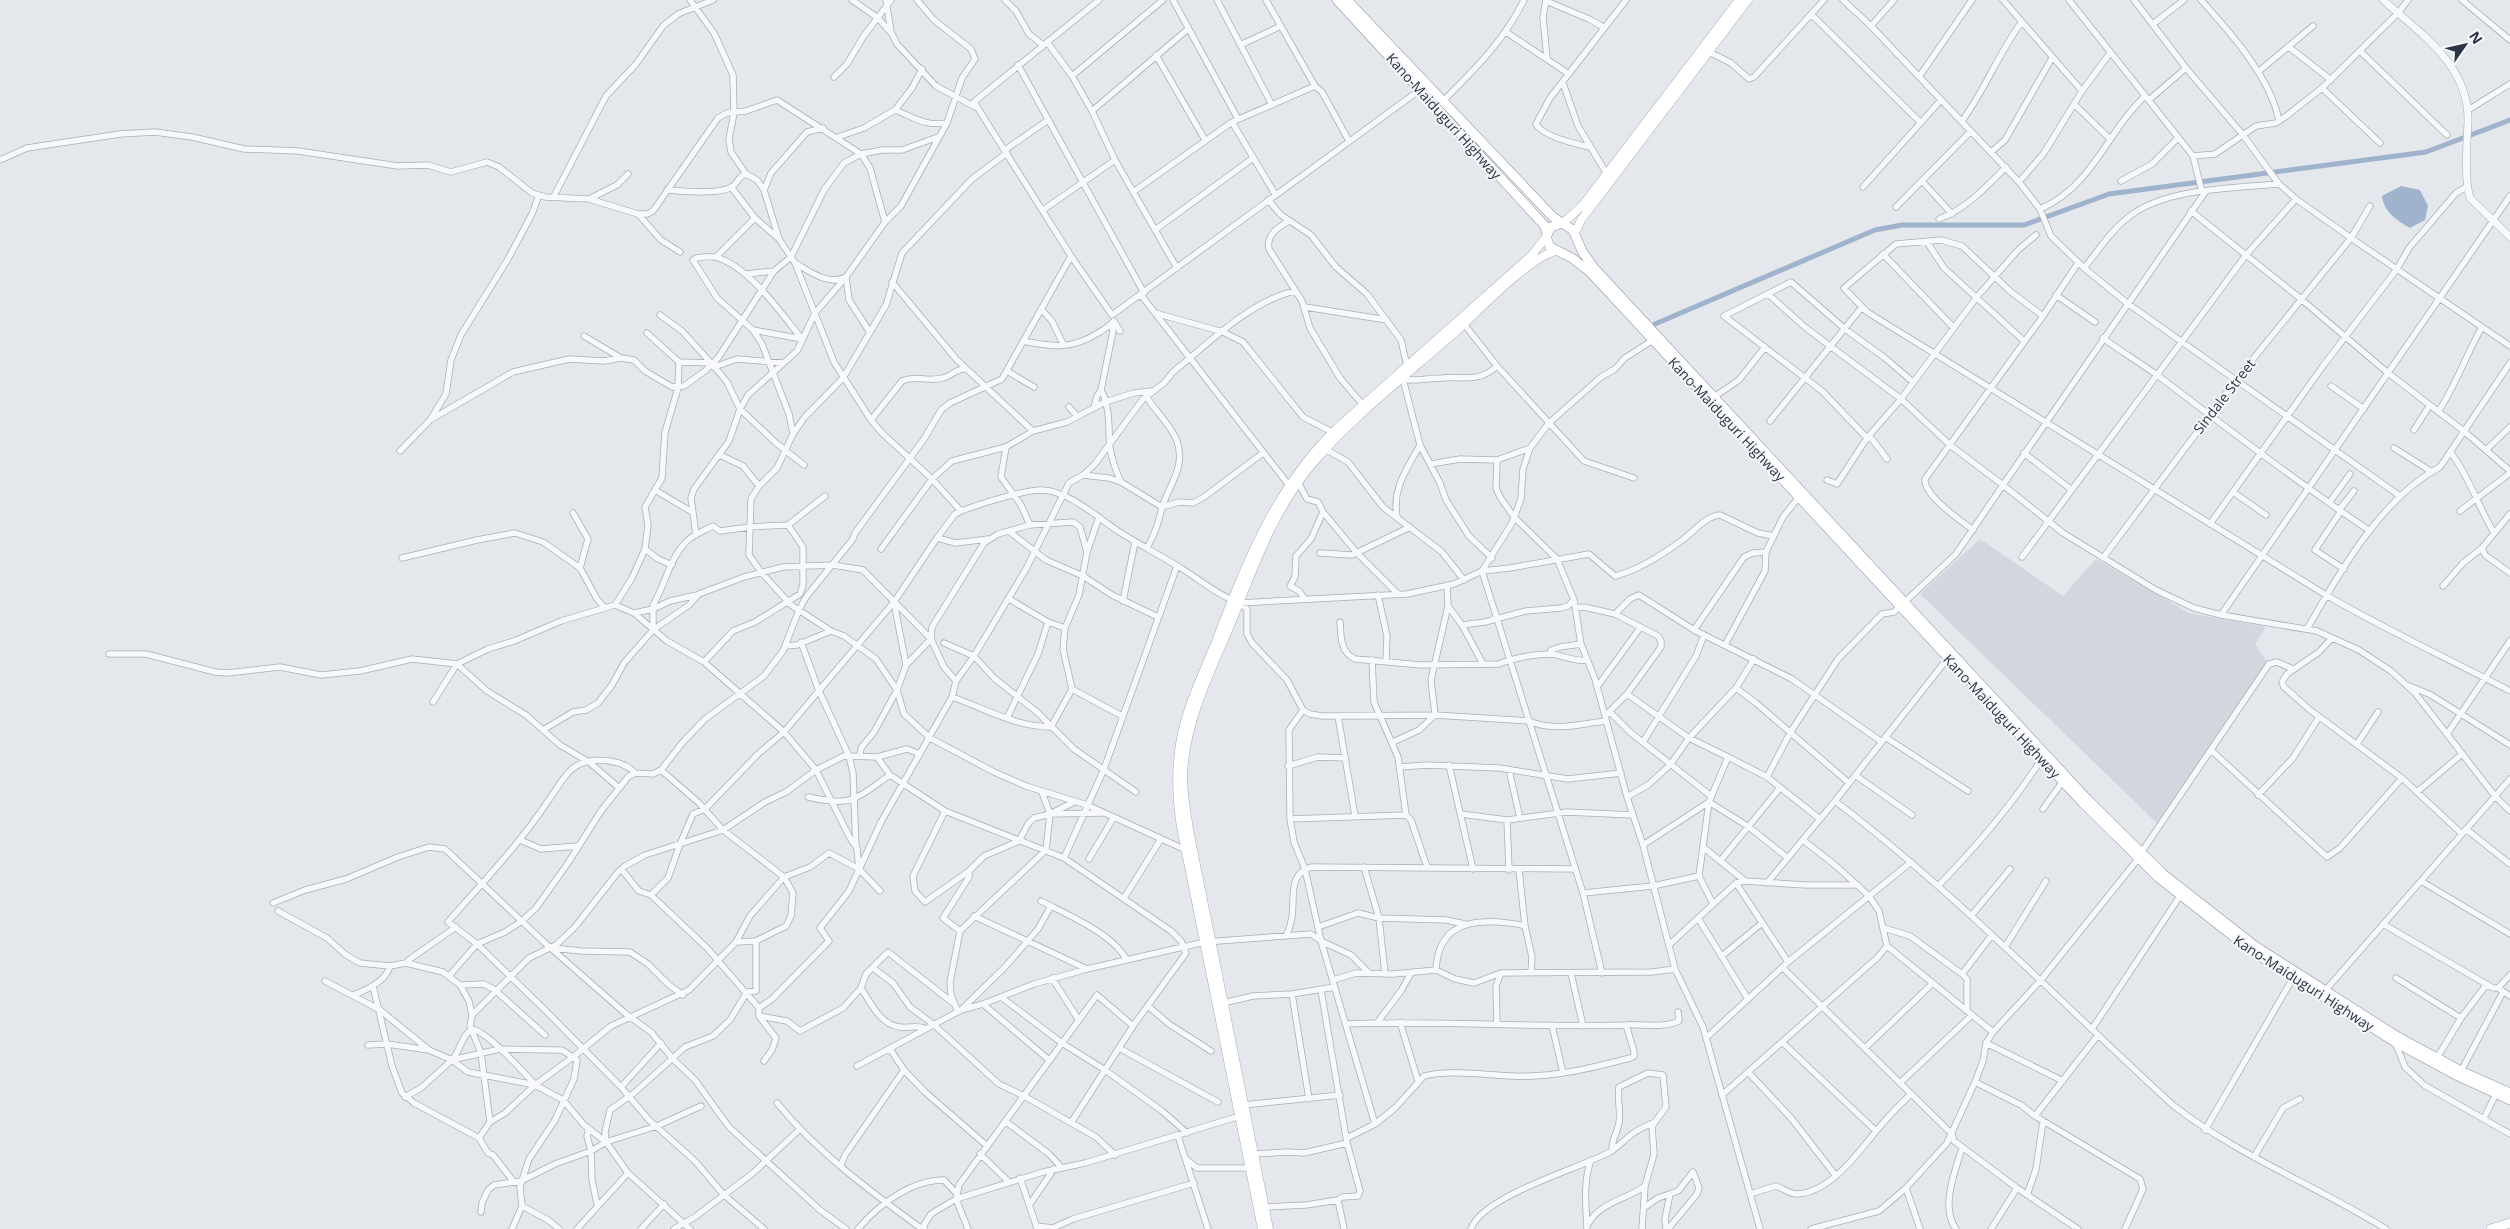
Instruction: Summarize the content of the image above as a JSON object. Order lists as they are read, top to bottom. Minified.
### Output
{"streets":{"main road":["Kano-Maiduguri Highway"],"street":["Sindale Street"]},"north":"top right"}
